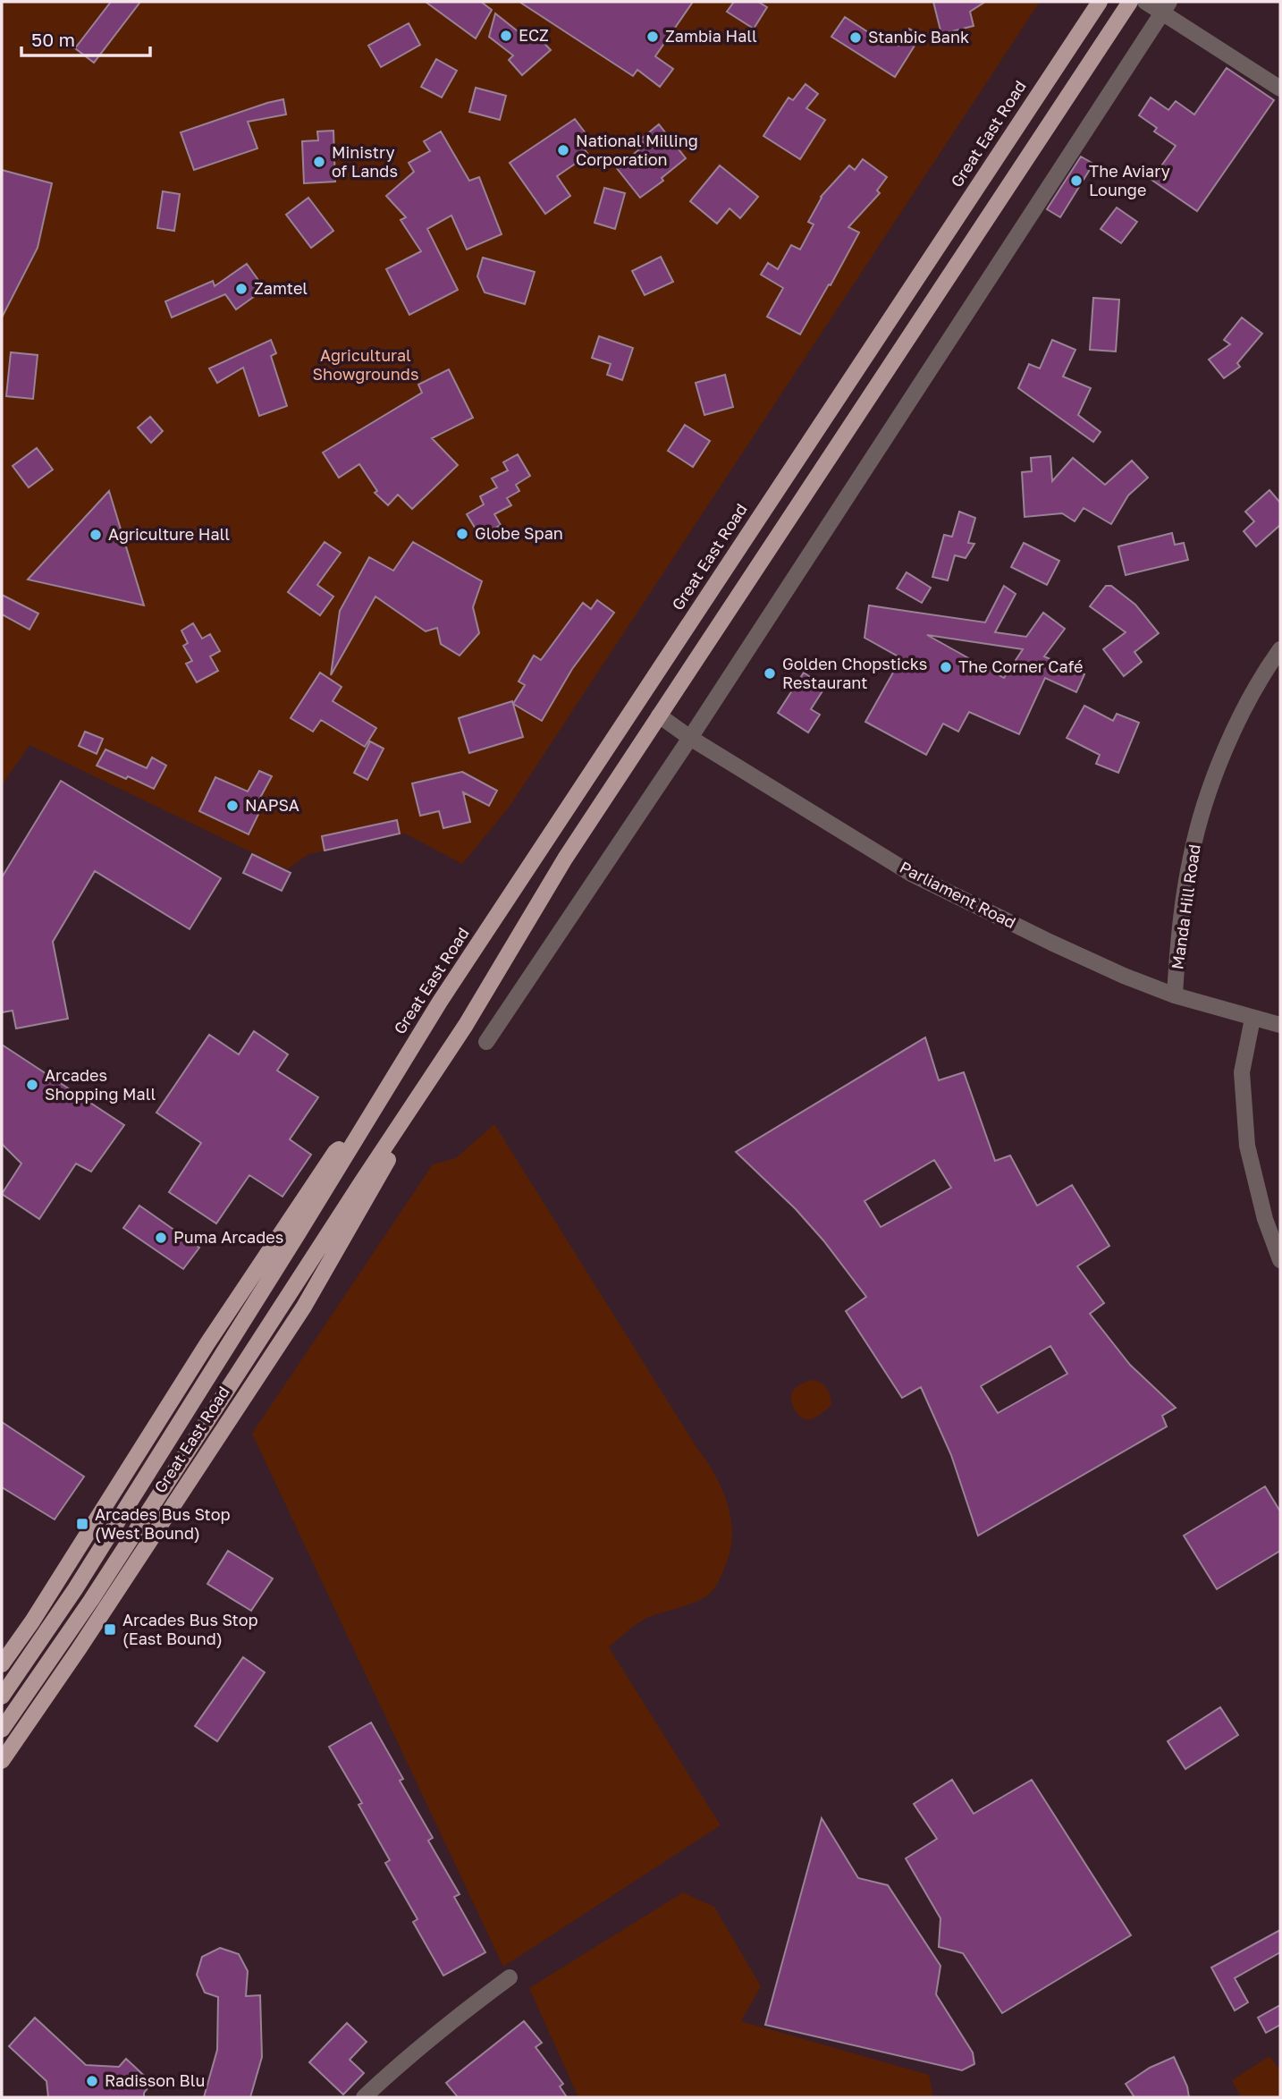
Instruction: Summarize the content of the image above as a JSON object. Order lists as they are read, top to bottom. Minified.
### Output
{"streets":{"main road":["Great East Road"],"street":["Parliament Road","Manda Hill Road"]},"crossings":[["Great East Road","Parliament Road"],["Parliament Road","Manda Hill Road"]],"parks":["Agricultural Showgrounds"],"places":{"other":["ECZ","Zambia Hall","Stanbic Bank","National Milling Corporation","Ministry of Lands","The Aviary Lounge","Zamtel","Globe Span","Agriculture Hall","The Corner Café","Golden Chopsticks Restaurant","NAPSA","Arcades Shopping Mall","Puma Arcades","Radisson Blu"],"transit":["Arcades Bus Stop (West Bound)","Arcades Bus Stop (East Bound)"]},"scale_bar":"50 m"}
